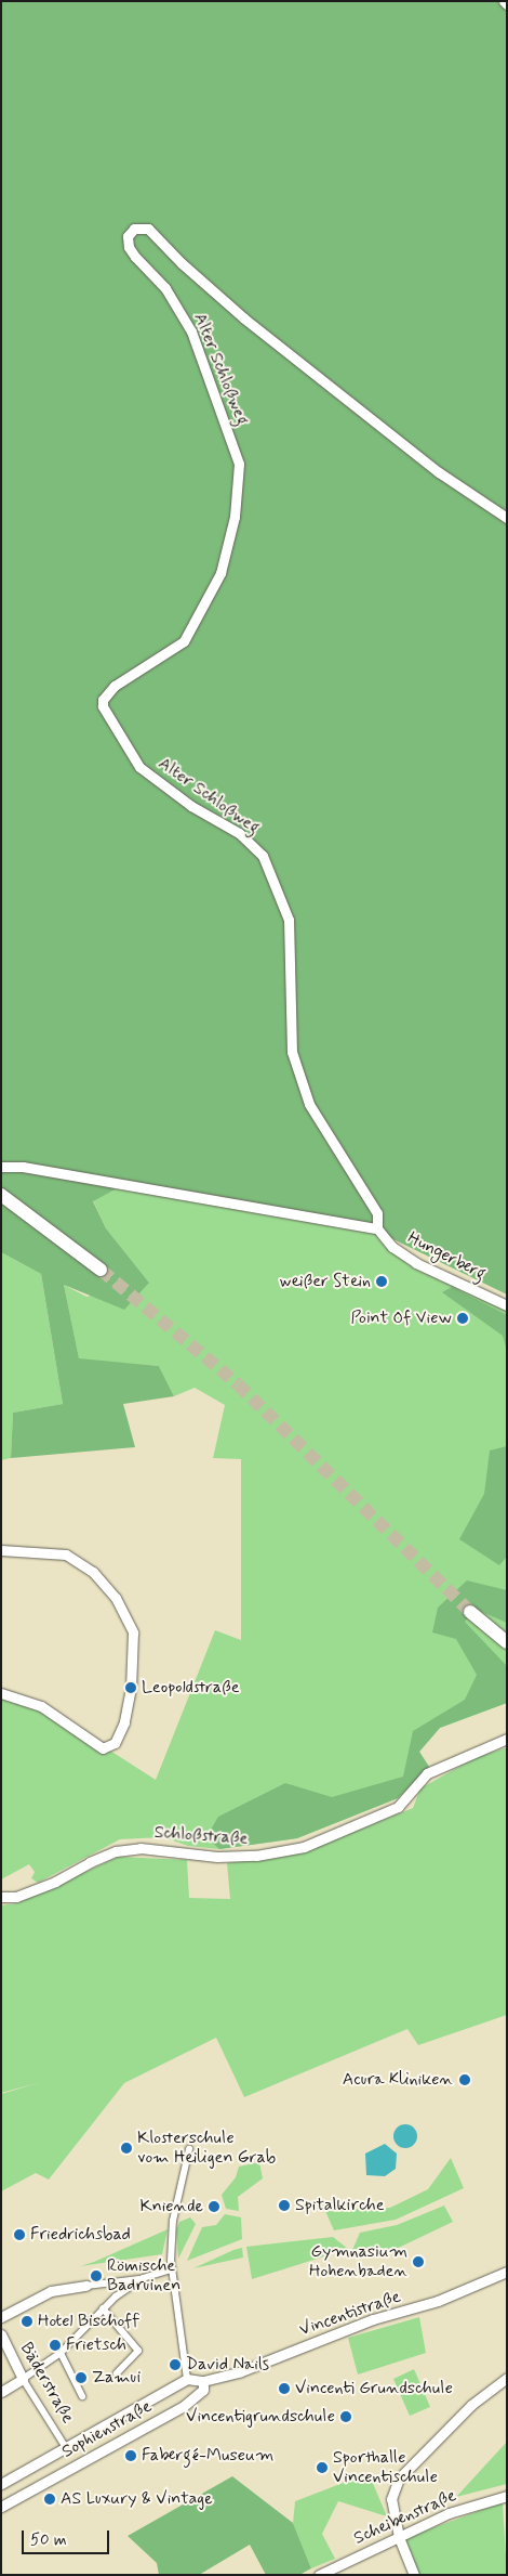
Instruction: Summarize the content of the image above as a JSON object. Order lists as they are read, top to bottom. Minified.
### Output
{"streets":{"street":["Alter Schloßweg","Hungerberg","Schloßstraße","Vincentistraße","Bäderstraße","Sophienstraße","Scheibenstraße"]},"crossings":[["Alter Schloßweg","Hungerberg"],["Vincentistraße","Sophienstraße"],["Bäderstraße","Sophienstraße"]],"places":["weißer Stein","Point Of View","Leopoldstraße","Acura Kliniken","Klosterschule vom Heiligen Grab","Spitalkirche","Kniende","Friedrichsbad","Gymnasium Hohenbaden","Römische Badruinen","Hotel Bischoff","Frietsch","David Nails","Zamui","Vincenti Grundschule","Vincentigrundschule","Fabergé-Museum","Sporthalle Vincentischule","AS Luxury & Vintage"],"scale_bar":"50 m"}
